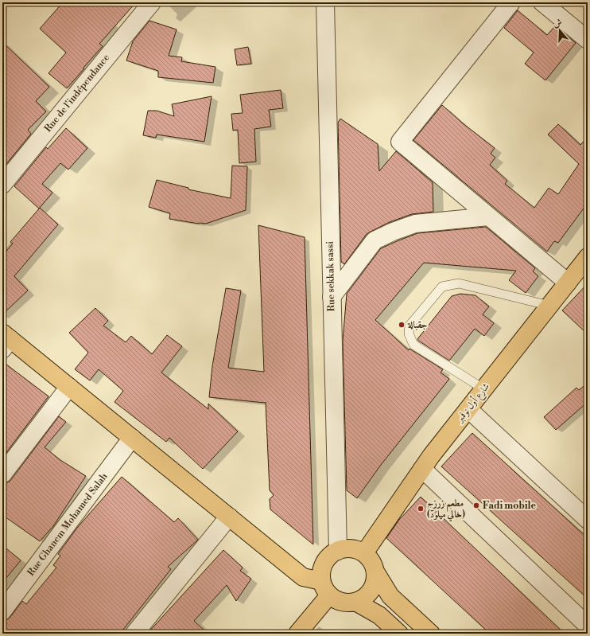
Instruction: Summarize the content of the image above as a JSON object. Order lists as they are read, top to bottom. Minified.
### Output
{"streets":{"main road":["شارع أول نوفمبر"],"street":["Rue de l'indépendance","Rue sekkak sassi","Rue Ghanem Mohamed Salah"]},"crossings":[["Rue sekkak sassi","شارع أول نوفمبر"]],"places":["جقبالة","Fadi mobile","مطعم زرزح (خالي ميلود)"],"north":"top"}
